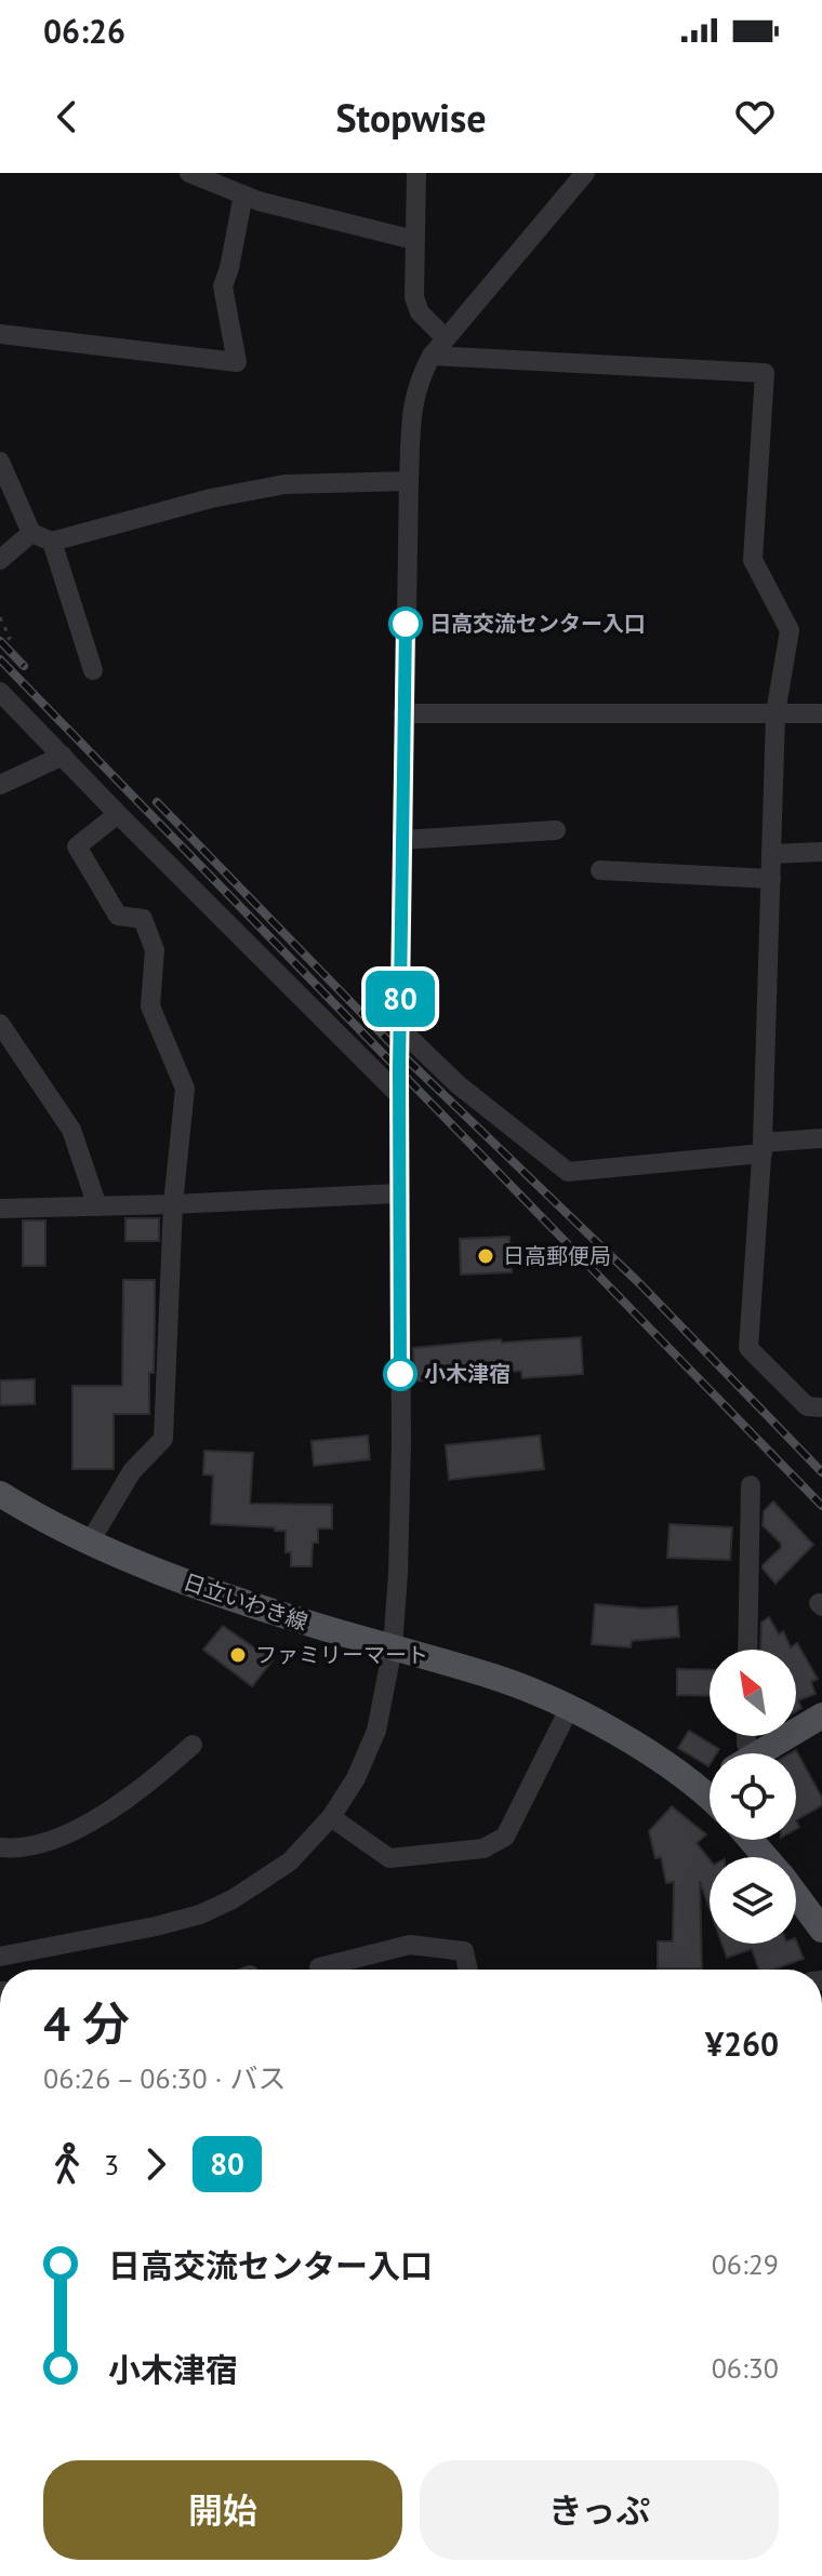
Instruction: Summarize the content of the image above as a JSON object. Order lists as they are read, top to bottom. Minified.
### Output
{"streets":{"main road":["日立いわき線"]},"places":["日高交流センター入口","日高郵便局","小木津宿","ファミリーマート"],"lines":["bus line 80"],"north":"top left","page":{"status":"06:26","header":"Stopwise","on_map":"80","heading":["4 分","06:26 – 06:30 · バス","¥260"],"legs":["3","80"],"list":[{"name":"日高交流センター入口","value":"06:29"},{"name":"小木津宿","value":"06:30"}],"buttons":["開始","きっぷ"]}}
